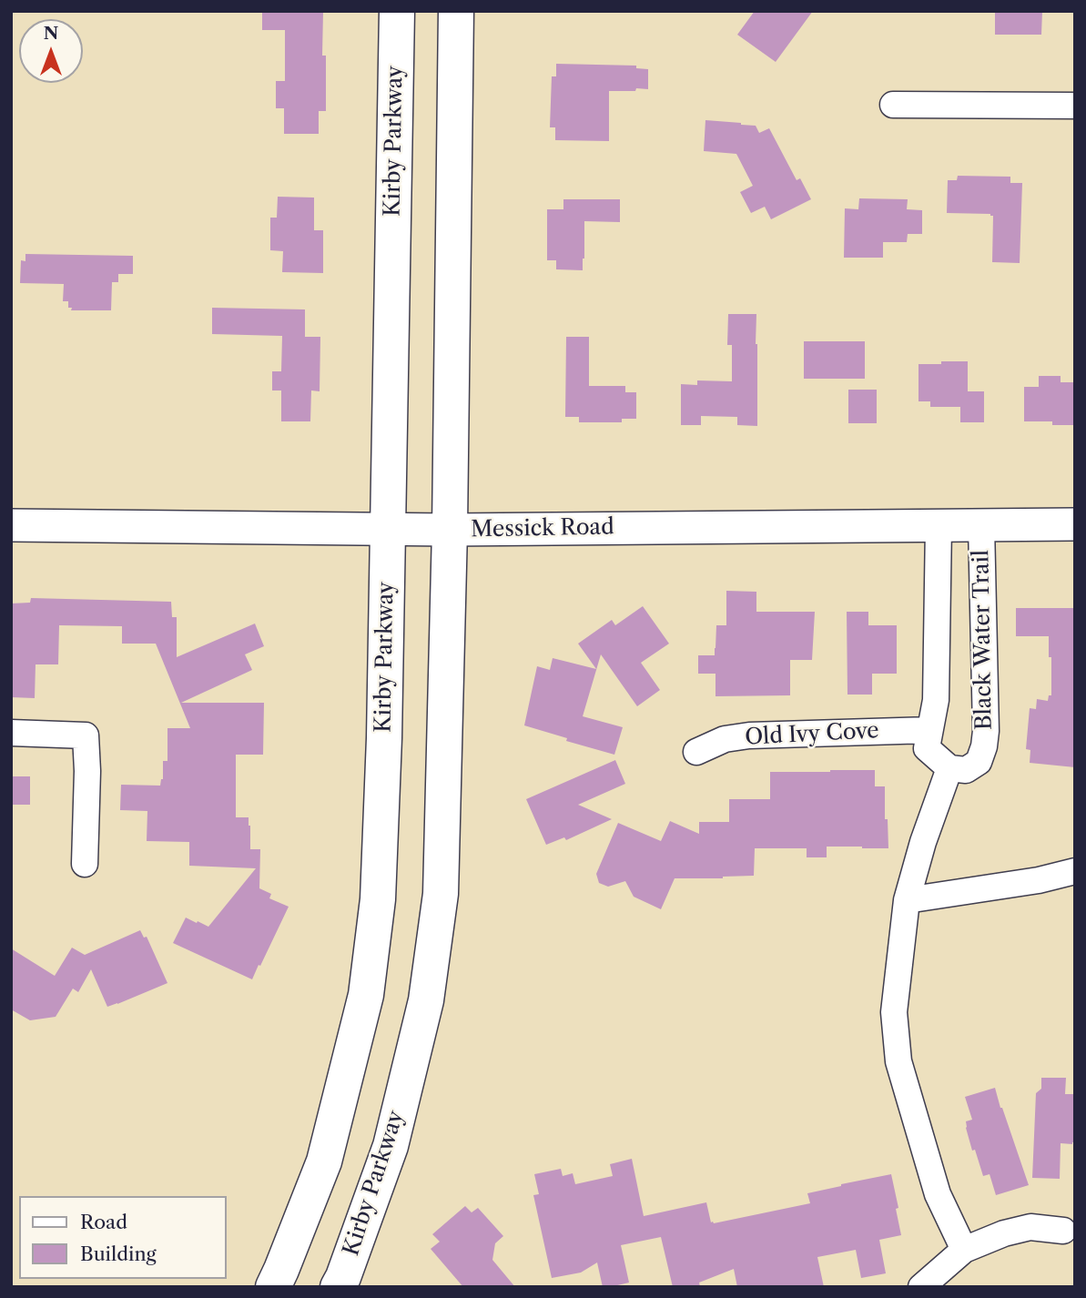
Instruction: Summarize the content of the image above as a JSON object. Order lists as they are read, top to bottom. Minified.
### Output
{"streets":{"main road":["Kirby Parkway"],"street":["Messick Road","Black Water Trail","Old Ivy Cove"]},"crossings":[["Kirby Parkway","Messick Road"],["Messick Road","Black Water Trail"],["Black Water Trail","Old Ivy Cove"]],"legend":["Road","Building"],"north":"top"}
